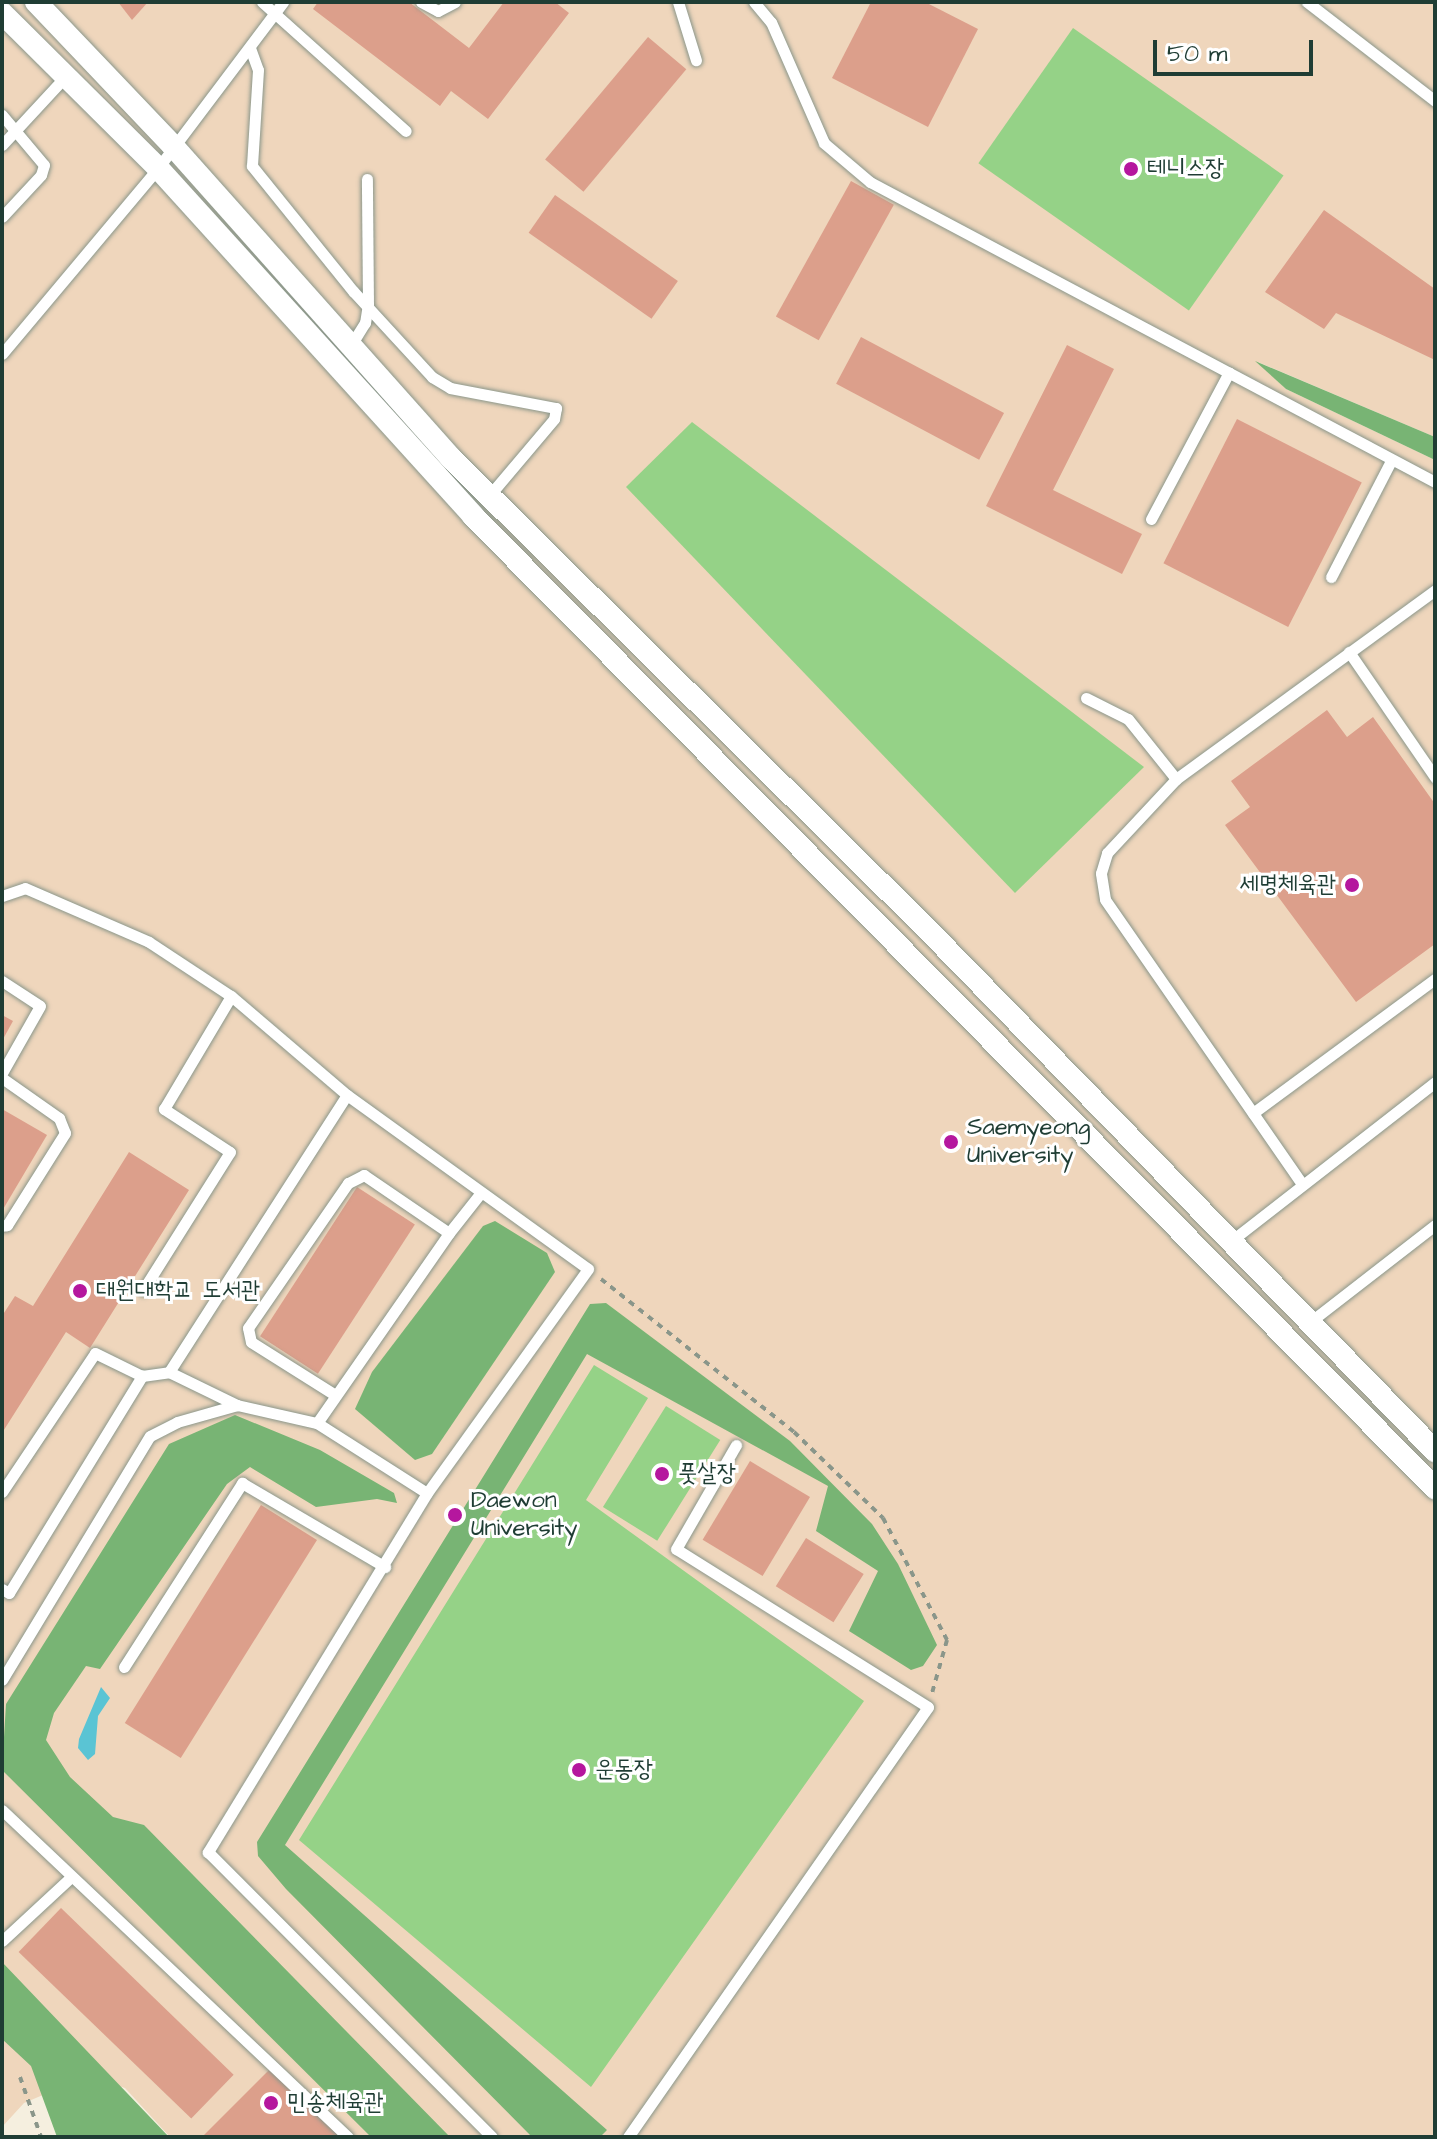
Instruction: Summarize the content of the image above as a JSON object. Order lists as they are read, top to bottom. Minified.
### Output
{"places":["테니스장","세명체육관","Saemyeong University","대원대학교 도서관","풋살장","Daewon University","운동장","민송체육관"],"scale_bar":"50 m"}
